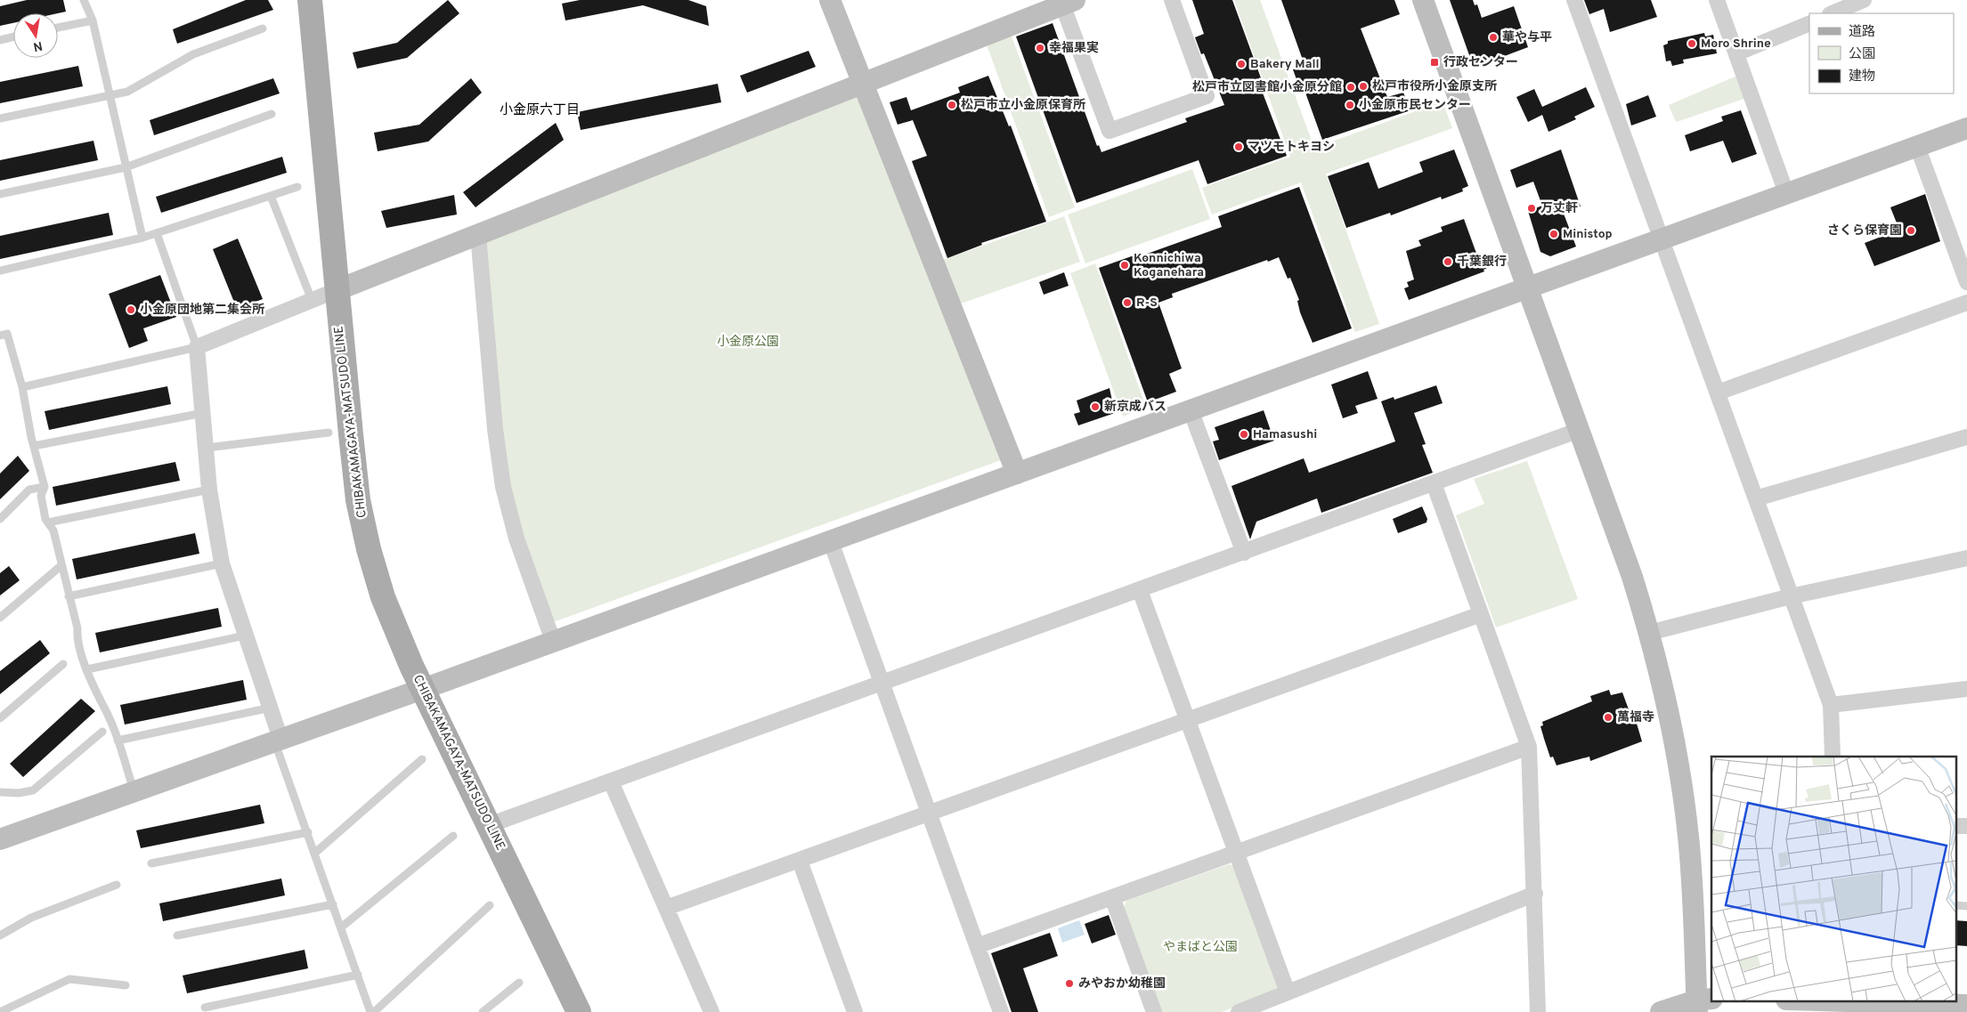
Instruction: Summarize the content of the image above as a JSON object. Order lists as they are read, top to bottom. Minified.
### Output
{"streets":{"main road":["CHIBAKAMAGAYA-MATSUDO LINE"]},"districts":["小金原六丁目"],"parks":["小金原公園","やまばと公園"],"places":{"other":["華や与平","Moro Shrine","幸福果実","Bakery Mall","松戸市役所小金原支所","松戸市立図書館小金原分館","松戸市立小金原保育所","小金原市民センター","マツモトキヨシ","万丈軒","さくら保育園","Ministop","千葉銀行","Konnichiwa Koganehara","R-S","小金原団地第二集会所","新京成バス","Hamasushi","萬福寺","みやおか幼稚園"],"transit":["行政センター"]},"legend":["道路","公園","建物"],"north":"bottom"}
